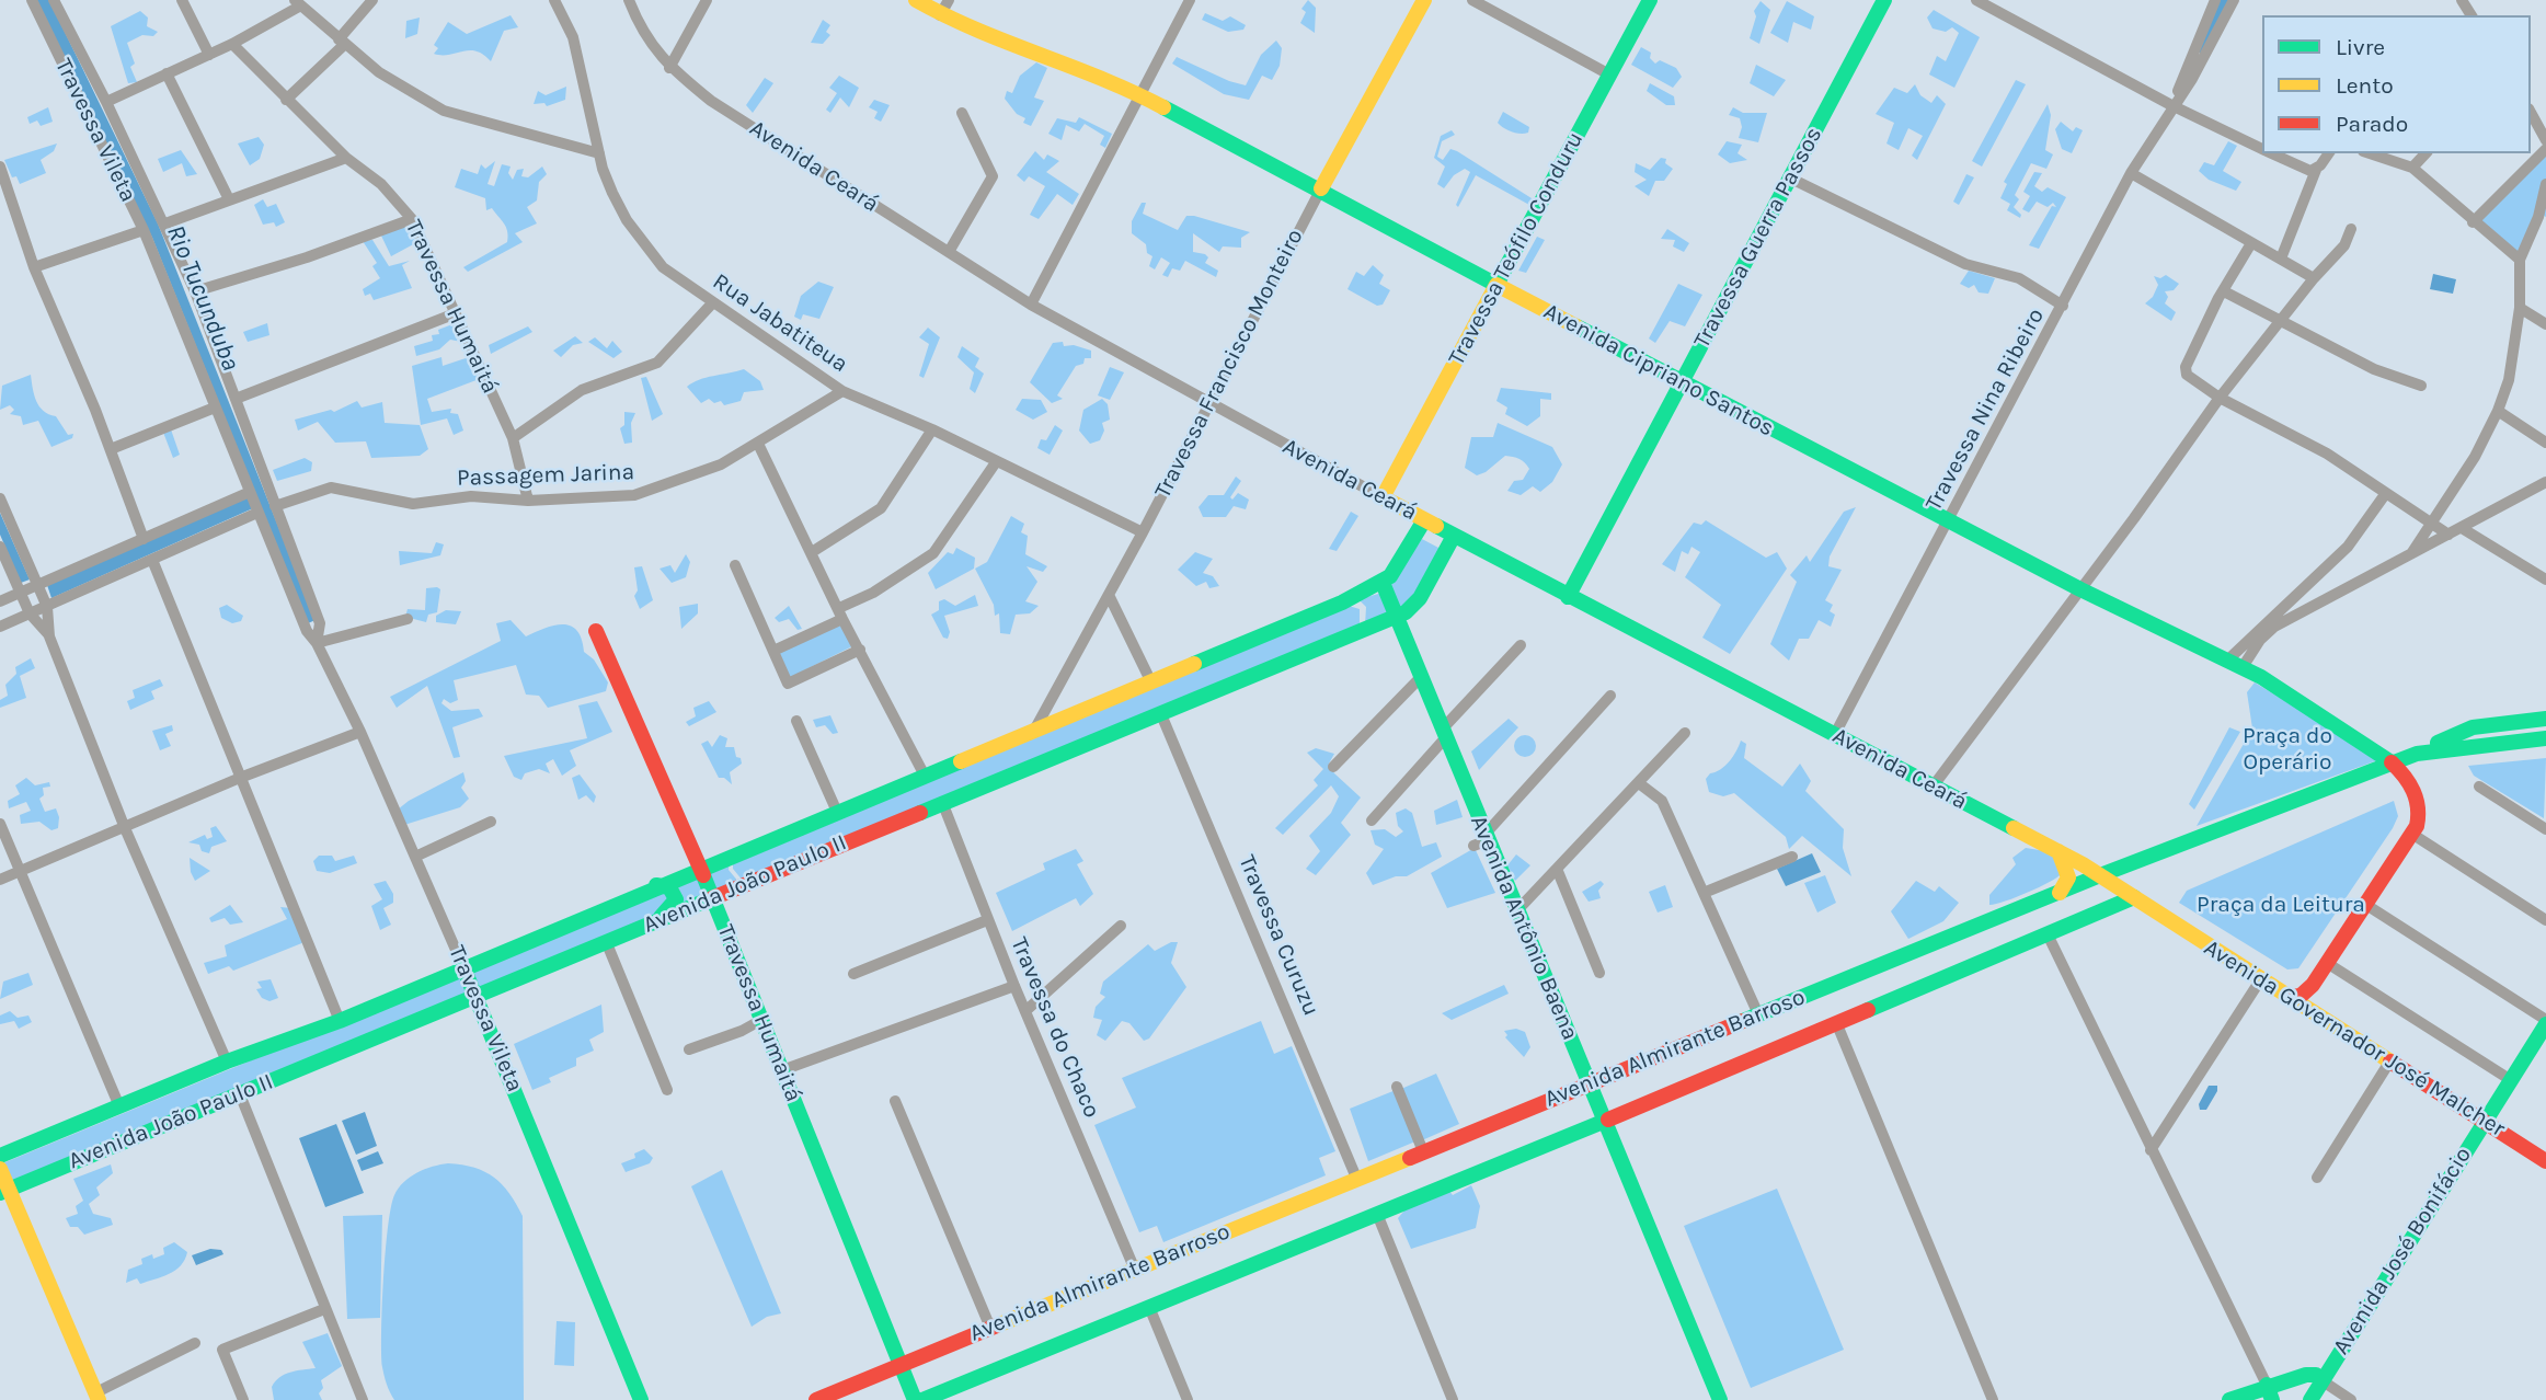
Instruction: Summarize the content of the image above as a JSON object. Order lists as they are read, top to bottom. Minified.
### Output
{"streets":{"main road":["Travessa Vileta","Avenida Ceará","Travessa Guerra Passos","Travessa Teófilo Conduru","Travessa Humaitá","Travessa Francisco Monteiro","Avenida Cipriano Santos","Avenida João Paulo II","Avenida Antônio Baena","Avenida Governador José Malcher","Avenida Almirante Barroso","Avenida José Bonifácio"],"street":["Rua Jabatiteua","Travessa Nina Ribeiro","Passagem Jarina","Travessa Curuzu","Travessa do Chaco"]},"crossings":[["Travessa Vileta","Passagem Jarina"],["Travessa Vileta","Avenida João Paulo II"],["Avenida Ceará","Travessa Guerra Passos"],["Avenida Ceará","Travessa Teófilo Conduru"],["Avenida Ceará","Travessa Francisco Monteiro"],["Avenida Ceará","Travessa Nina Ribeiro"],["Avenida Ceará","Avenida João Paulo II"],["Avenida Ceará","Avenida Governador José Malcher"],["Avenida Ceará","Avenida Almirante Barroso"],["Travessa Guerra Passos","Avenida Cipriano Santos"],["Travessa Teófilo Conduru","Avenida Cipriano Santos"],["Travessa Humaitá","Passagem Jarina"],["Travessa Humaitá","Avenida João Paulo II"],["Travessa Humaitá","Avenida Almirante Barroso"],["Rua Jabatiteua","Travessa Francisco Monteiro"],["Rua Jabatiteua","Passagem Jarina"],["Travessa Francisco Monteiro","Avenida Cipriano Santos"],["Travessa Francisco Monteiro","Avenida João Paulo II"],["Avenida Cipriano Santos","Travessa Nina Ribeiro"],["Avenida Cipriano Santos","Avenida Almirante Barroso"],["Avenida João Paulo II","Avenida Antônio Baena"],["Avenida João Paulo II","Travessa Curuzu"],["Avenida João Paulo II","Travessa do Chaco"],["Avenida Antônio Baena","Avenida Almirante Barroso"],["Travessa Curuzu","Avenida Almirante Barroso"],["Travessa do Chaco","Avenida Almirante Barroso"],["Avenida Governador José Malcher","Avenida Almirante Barroso"],["Avenida Governador José Malcher","Avenida José Bonifácio"]],"water":["Rio Tucunduba"],"parks":["Praça do Operário","Praça da Leitura"],"legend":["Livre","Lento","Parado"]}
